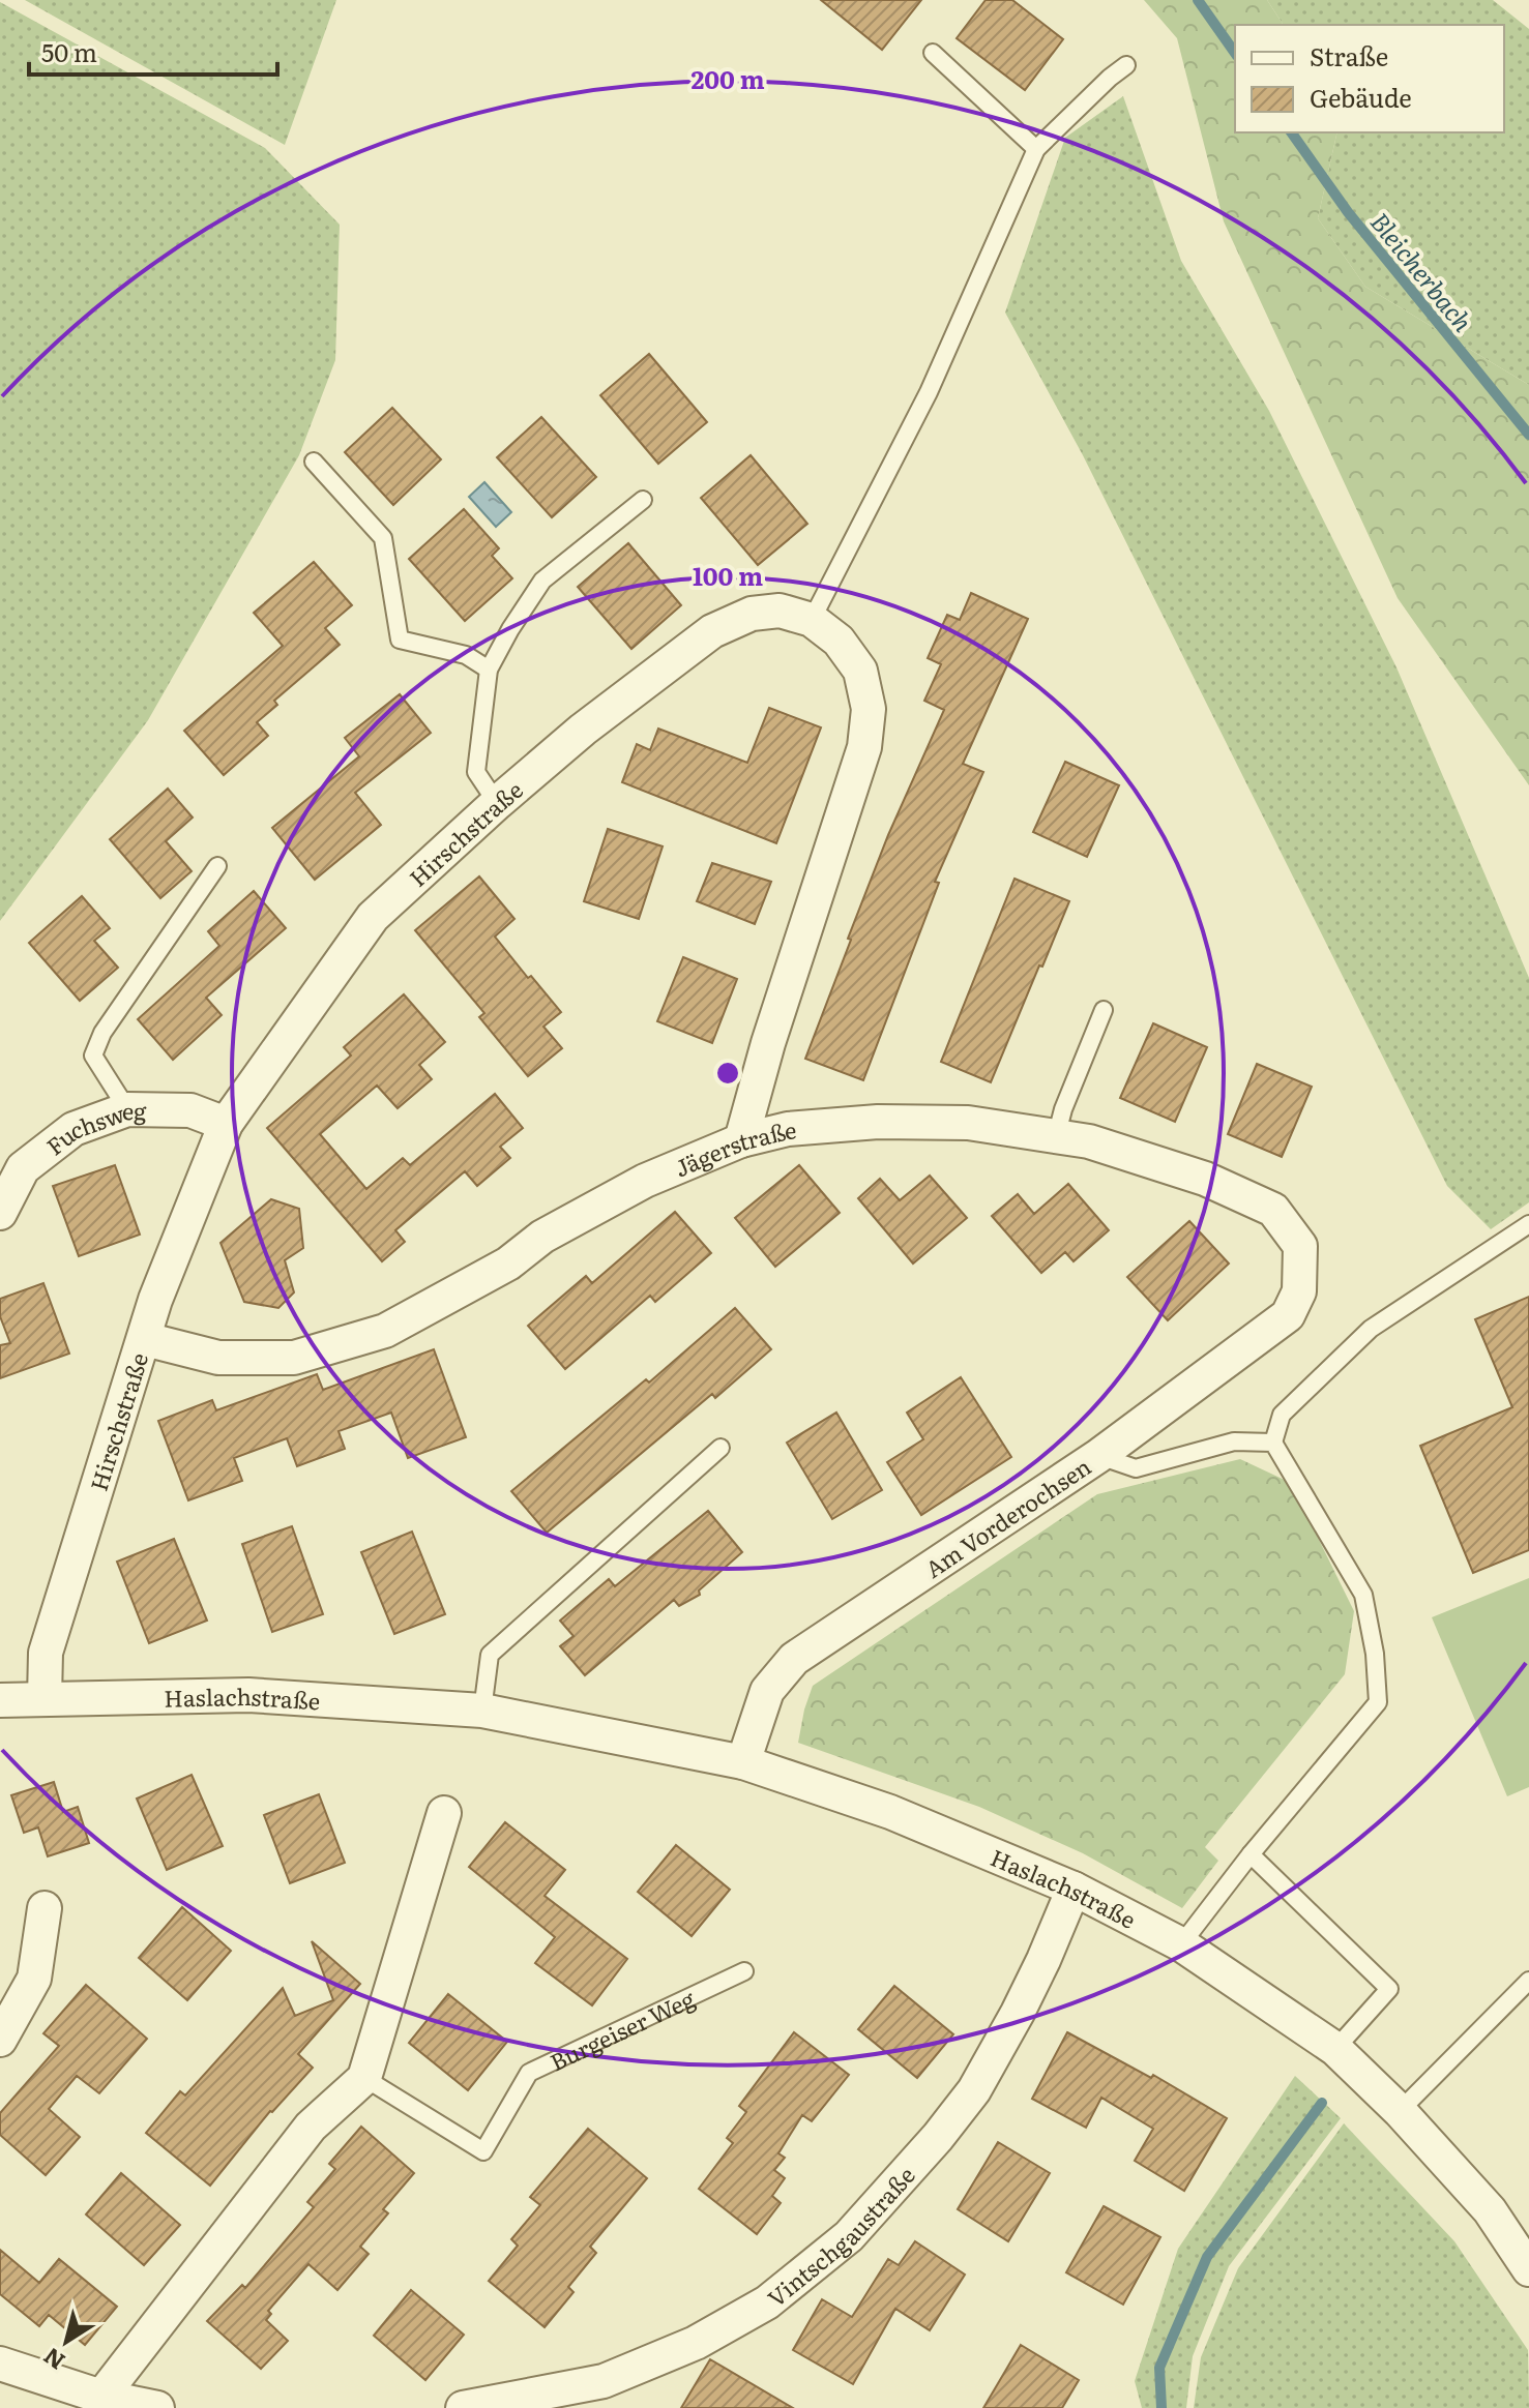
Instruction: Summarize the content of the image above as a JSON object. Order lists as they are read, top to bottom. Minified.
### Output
{"streets":{"street":["Hirschstraße","Fuchsweg","Jägerstraße","Am Vorderochsen","Haslachstraße","Vintschgaustraße"],"lane":["Burgeiser Weg"]},"crossings":[["Hirschstraße","Fuchsweg"],["Hirschstraße","Jägerstraße"],["Hirschstraße","Haslachstraße"],["Jägerstraße","Am Vorderochsen"],["Am Vorderochsen","Haslachstraße"],["Haslachstraße","Vintschgaustraße"]],"water":["Bleicherbach"],"legend":["Straße","Gebäude"],"scale_bar":"50 m","north":"bottom left","rings":["200 m","100 m"]}
